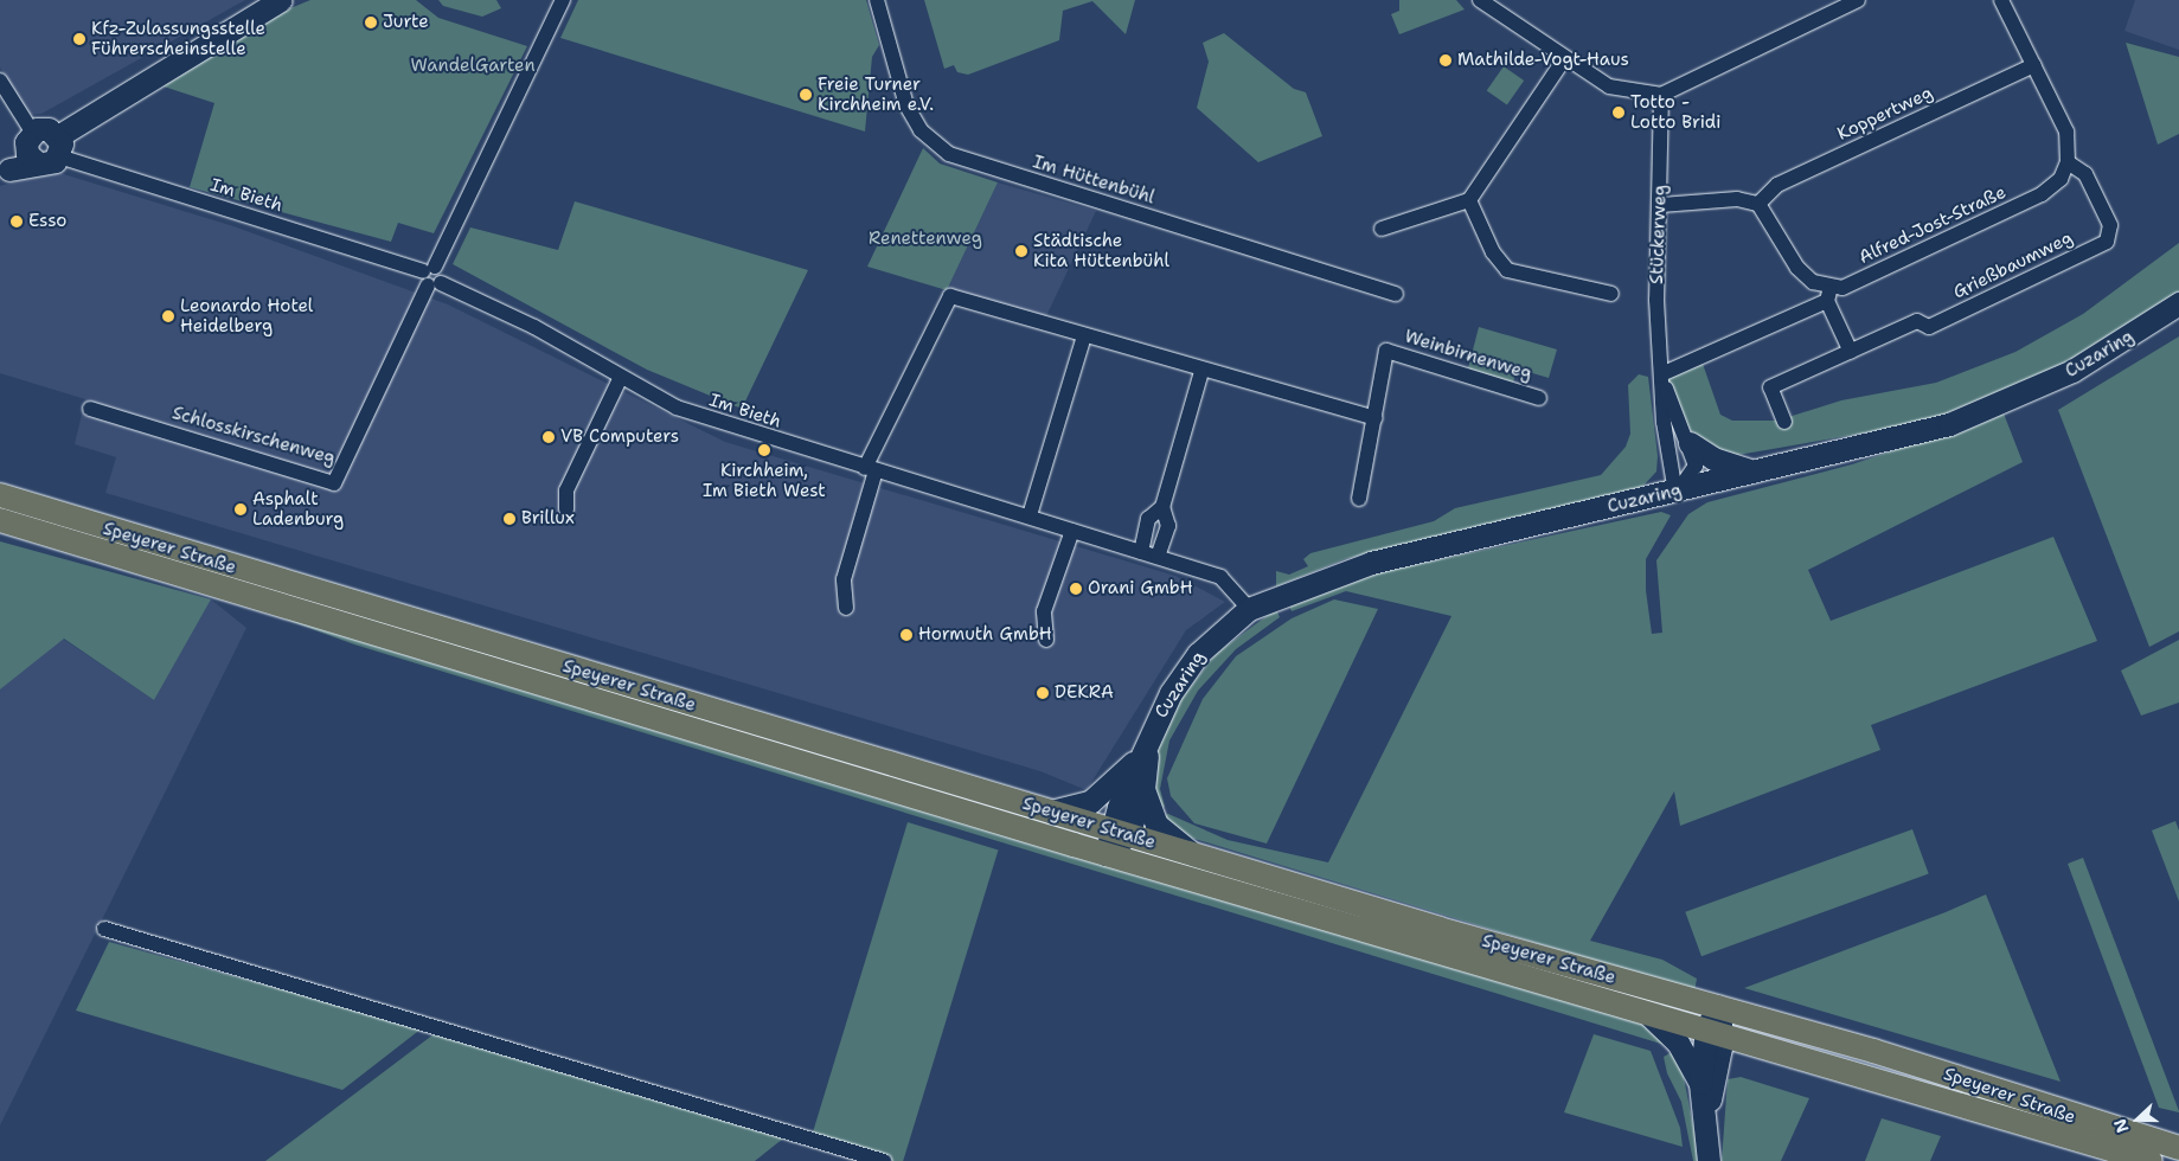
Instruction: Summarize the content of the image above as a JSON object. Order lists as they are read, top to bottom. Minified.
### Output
{"streets":{"main road":["Cuzaring","Speyerer Straße"],"street":["Koppertweg","Im Hüttenbühl","Im Bieth","Alfred-Jost-Straße","Stückerweg","Grießbaumweg","Weinbirnenweg","Schlosskirschenweg"]},"crossings":[["Im Bieth","Cuzaring"],["Im Bieth","Schlosskirschenweg"],["Alfred-Jost-Straße","Stückerweg"],["Alfred-Jost-Straße","Grießbaumweg"],["Stückerweg","Cuzaring"],["Cuzaring","Speyerer Straße"]],"parks":["WandelGarten","Renettenweg"],"places":["Jurte","Kfz-Zulassungsstelle Führerscheinstelle","Mathilde-Vogt-Haus","Freie Turner Kirchheim e.V.","Totto - Lotto Bridi","Esso","Städtische Kita Hüttenbühl","Leonardo Hotel Heidelberg","VB Computers","Kirchheim, Im Bieth West","Asphalt Ladenburg","Brillux","Orani GmbH","Hormuth GmbH","DEKRA"],"north":"left"}
